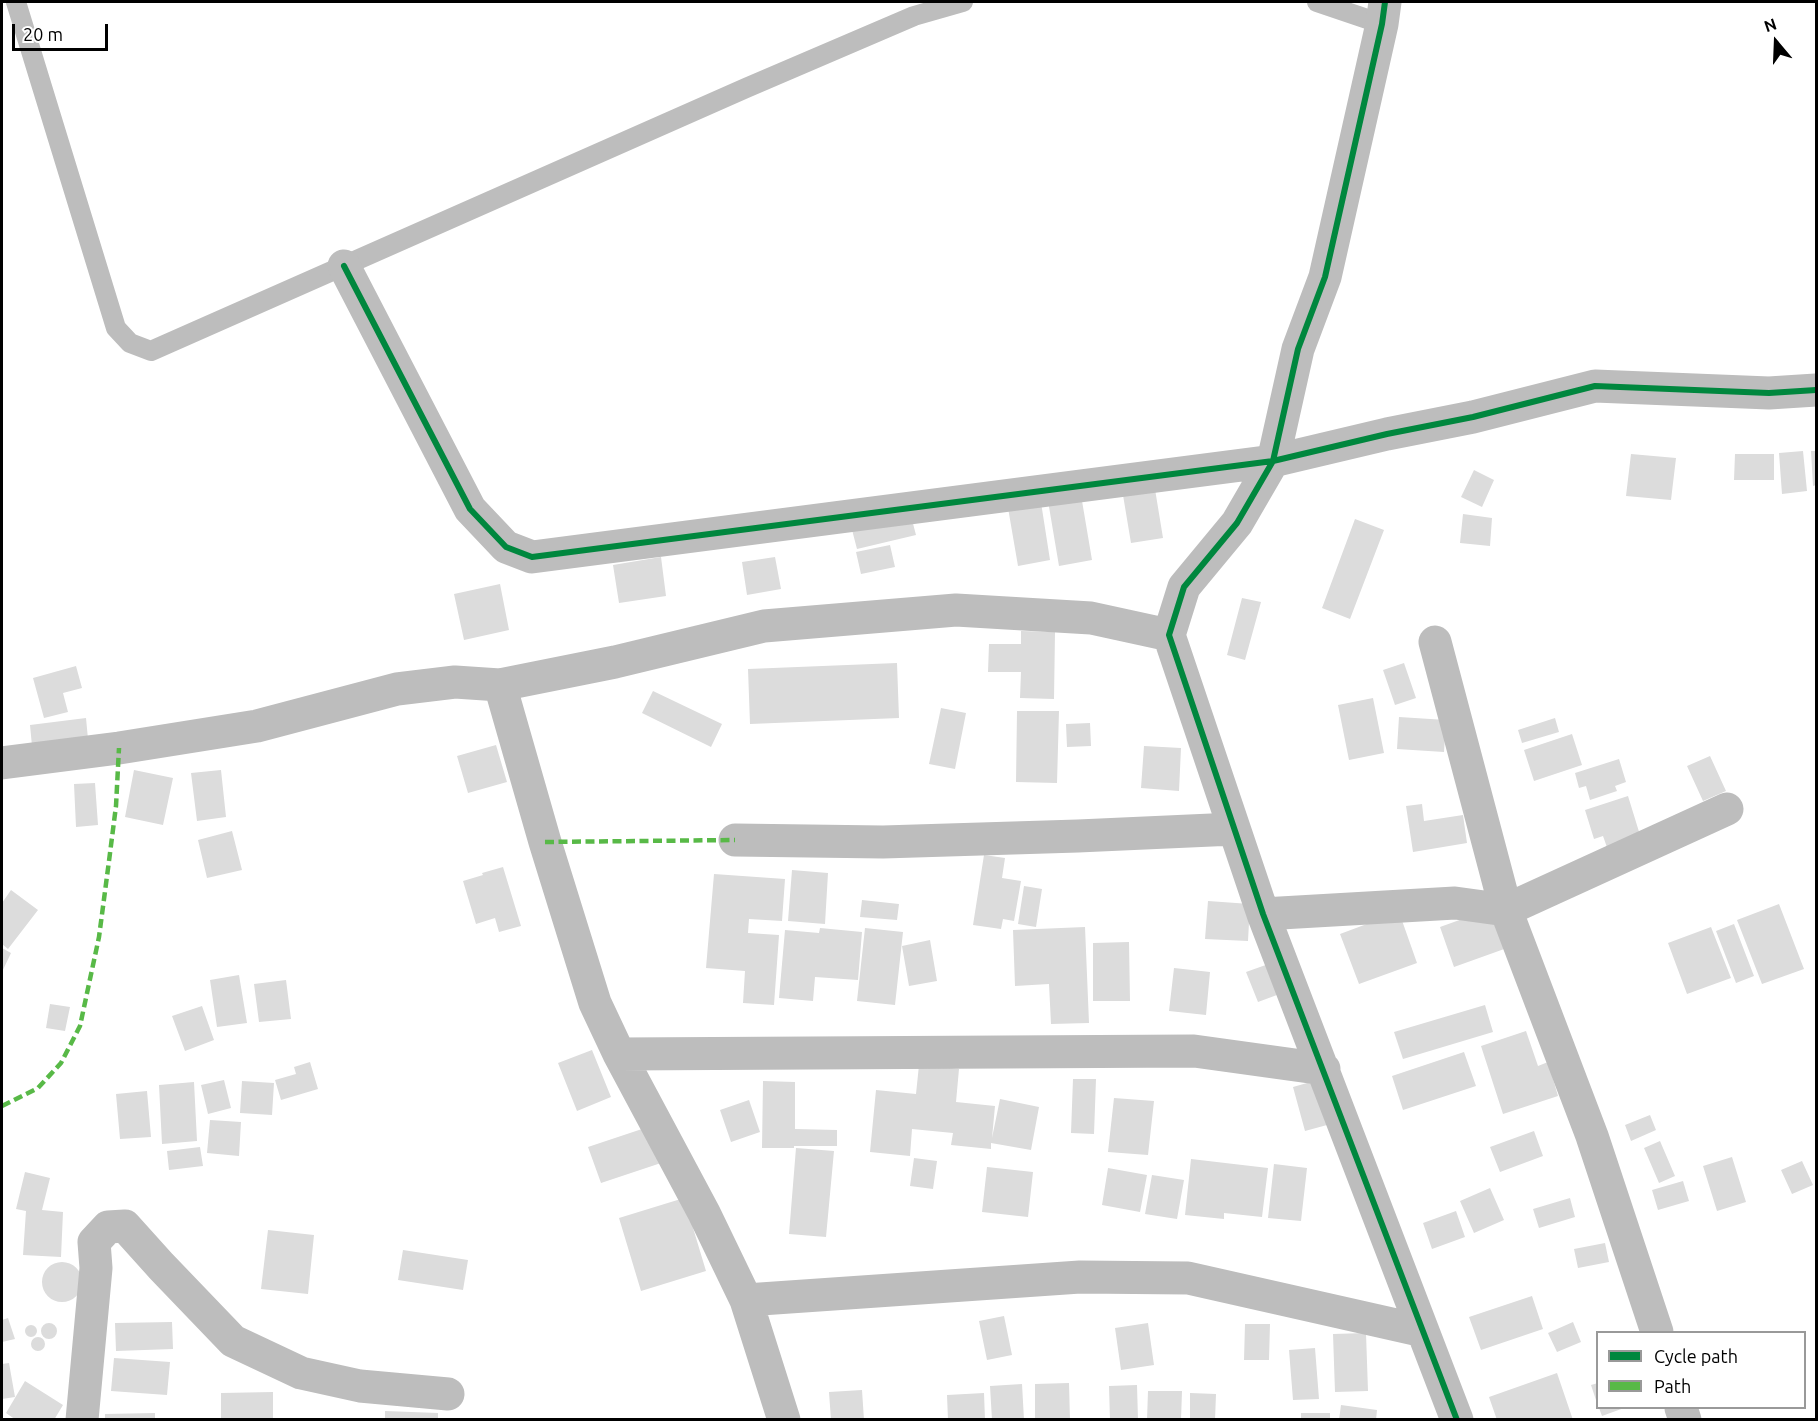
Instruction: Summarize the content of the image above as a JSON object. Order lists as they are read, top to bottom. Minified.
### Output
{"legend":["Cycle path","Path"],"scale_bar":"20 m","north":"top"}
